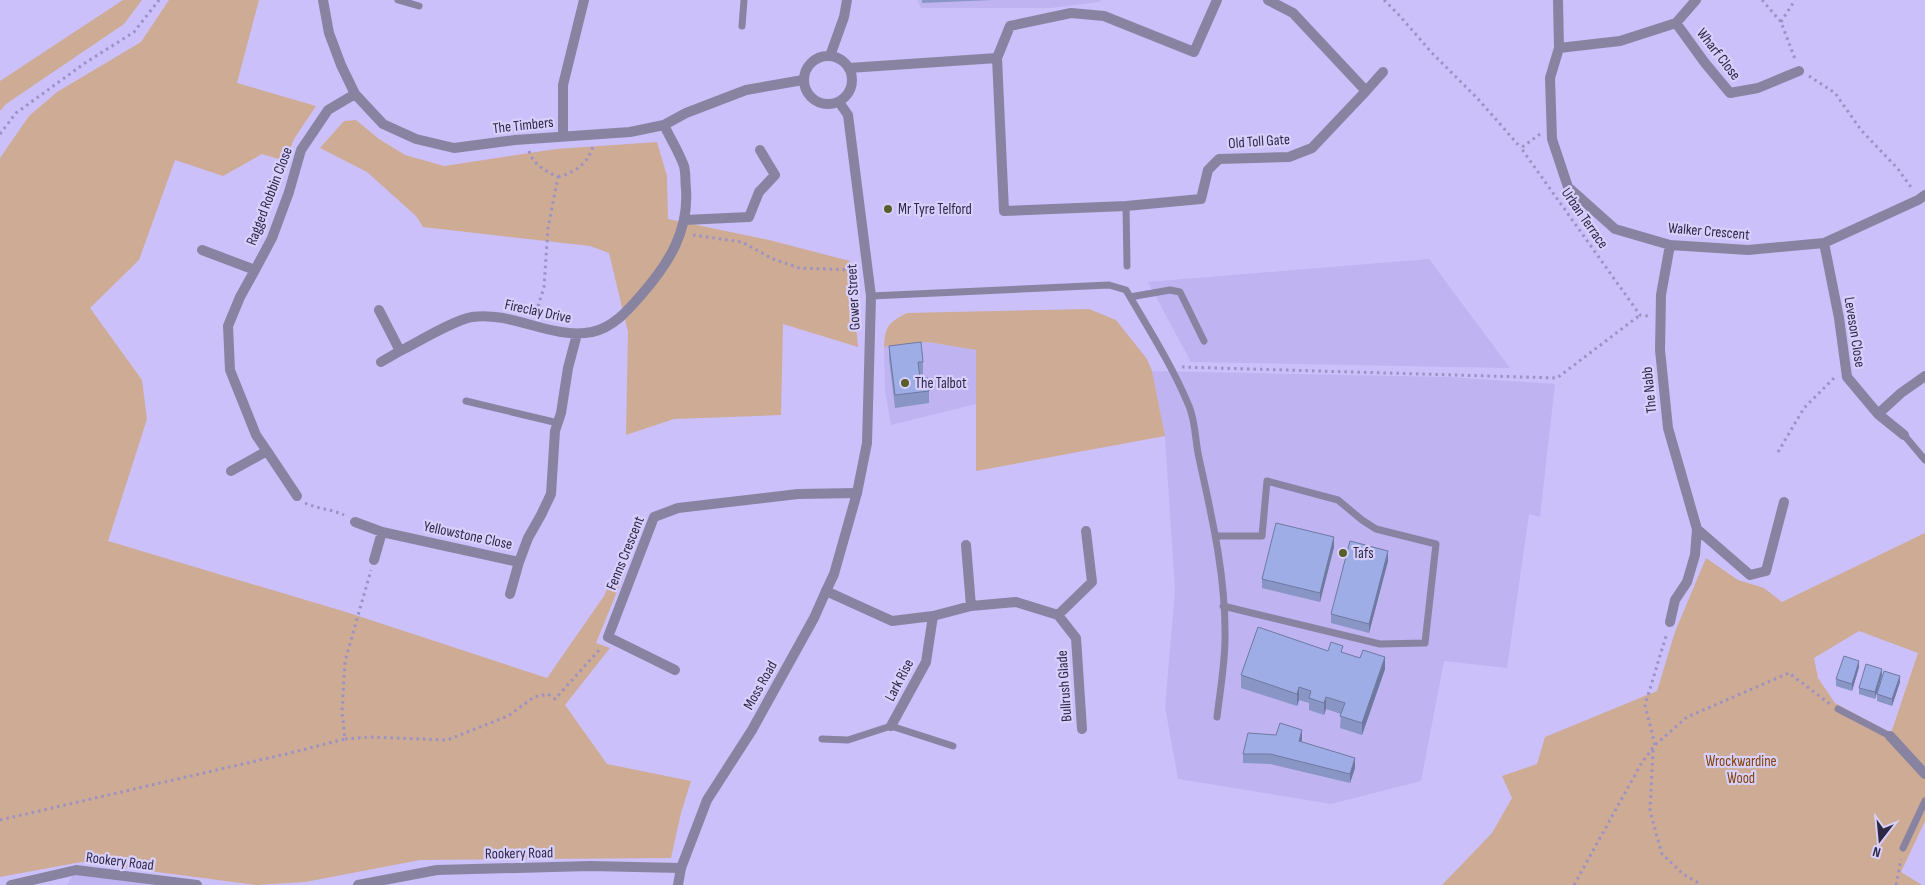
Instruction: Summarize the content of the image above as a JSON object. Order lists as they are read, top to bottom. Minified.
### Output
{"streets":{"street":["Wharf Close","The Timbers","Old Toll Gate","Ragged Robbin Close","Walker Crescent","Gower Street","Fireclay Drive","Leveson Close","The Nabb","Yellowstone Close","Fenns Crescent","Lark Rise","Moss Road","Bullrush Glade","Rookery Road"],"path":["Urban Terrace"]},"crossings":[["Wharf Close","Walker Crescent"],["The Timbers","Ragged Robbin Close"],["The Timbers","Gower Street"],["The Timbers","Fireclay Drive"],["Walker Crescent","Leveson Close"],["Walker Crescent","The Nabb"],["Gower Street","Fenns Crescent"],["Gower Street","Moss Road"],["Fireclay Drive","Yellowstone Close"],["Fenns Crescent","Moss Road"],["Moss Road","Rookery Road"]],"parks":["Wrockwardine Wood"],"places":["Mr Tyre Telford","The Talbot","Tafs"],"north":"bottom"}
